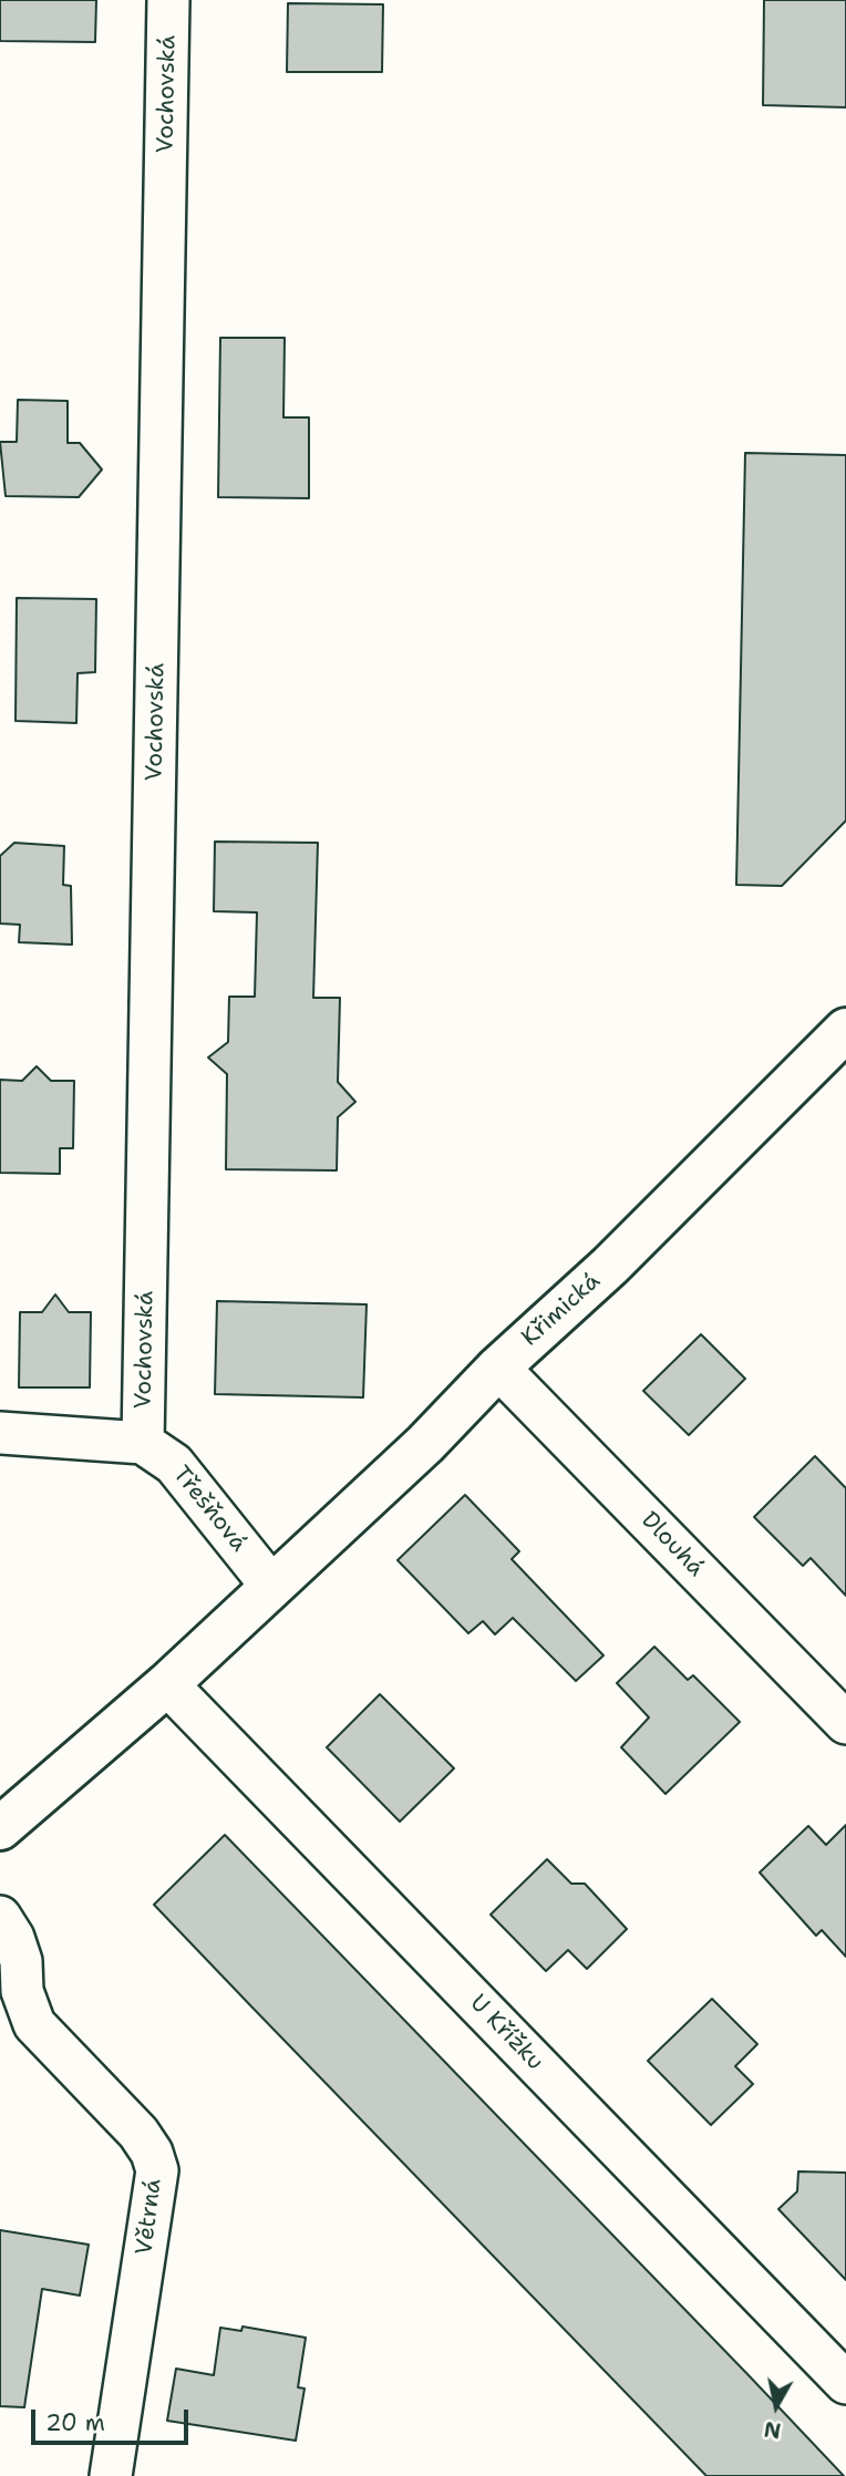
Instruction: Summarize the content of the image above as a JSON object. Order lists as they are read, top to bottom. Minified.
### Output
{"streets":{"street":["Vochovská","Křimická","Třešňová","Dlouhá","U Křížku","Větrná"]},"crossings":[["Vochovská","Třešňová"],["Křimická","Třešňová"],["Křimická","Dlouhá"],["Křimická","U Křížku"]],"scale_bar":"20 m","north":"bottom"}
